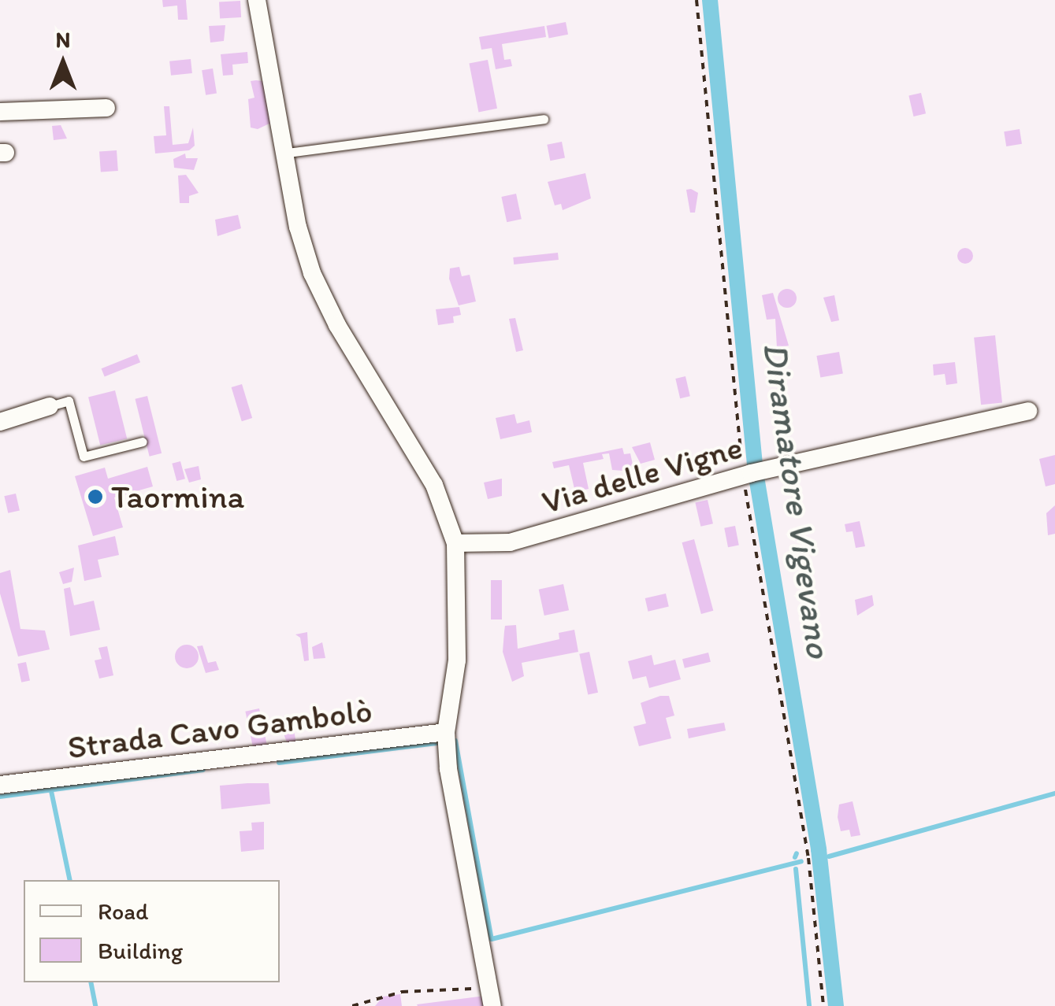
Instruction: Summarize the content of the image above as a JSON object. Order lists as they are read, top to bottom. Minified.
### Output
{"streets":{"street":["Via delle Vigne","Strada Cavo Gambolò"]},"water":["Diramatore Vigevano"],"places":["Taormina"],"legend":["Road","Building"],"north":"top"}
